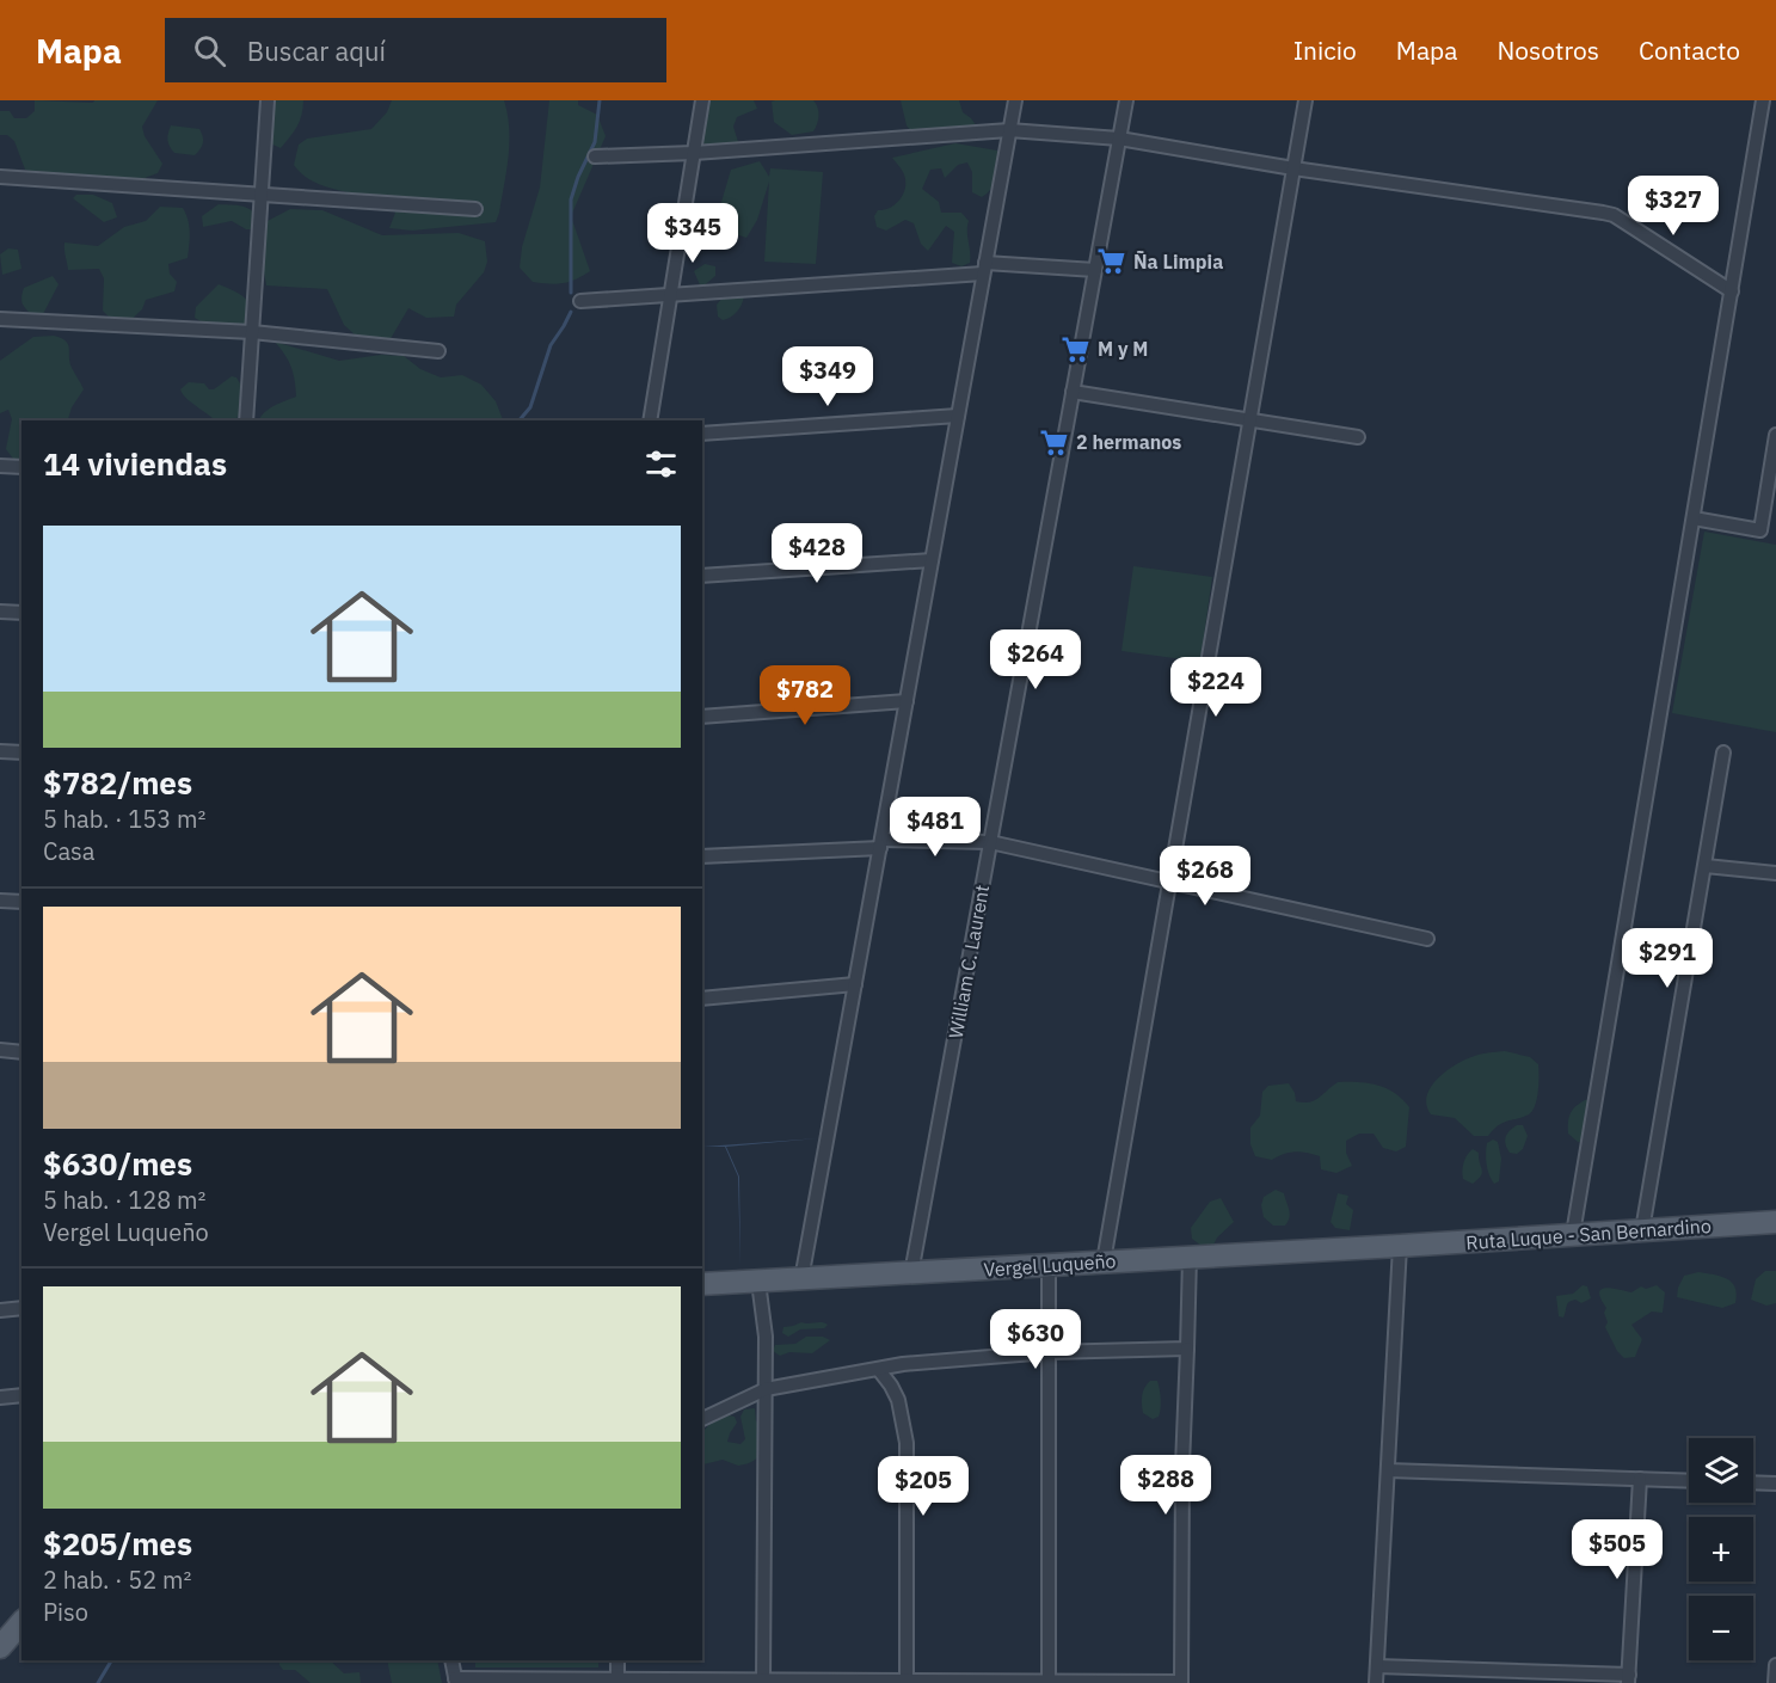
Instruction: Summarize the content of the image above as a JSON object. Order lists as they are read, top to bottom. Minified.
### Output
{"streets":{"main road":["Ruta Luque - San Bernardino","Vergel Luqueño"],"street":["William C. Laurent"]},"crossings":[["William C. Laurent","Vergel Luqueño"],["Ruta Luque - San Bernardino","Vergel Luqueño"]],"places":{"supermarket":["Ña Limpia","M y M","2 hermanos"]},"page":{"header":"Mapa","search":"Buscar aquí","nav":["Inicio","Mapa","Nosotros","Contacto"],"price":["$327","$345","$349","$428","$264","$224","$782","$481","$268","$291","$630","$288","$205","$505"],"heading":"14 viviendas","list":[{"name":"$782/mes","note":"5 hab. · 153 m² · Casa"},{"name":"$630/mes","note":"5 hab. · 128 m² · Vergel Luqueño"},{"name":"$205/mes","note":"2 hab. · 52 m² · Piso"}],"map_buttons":["+","−"]}}
